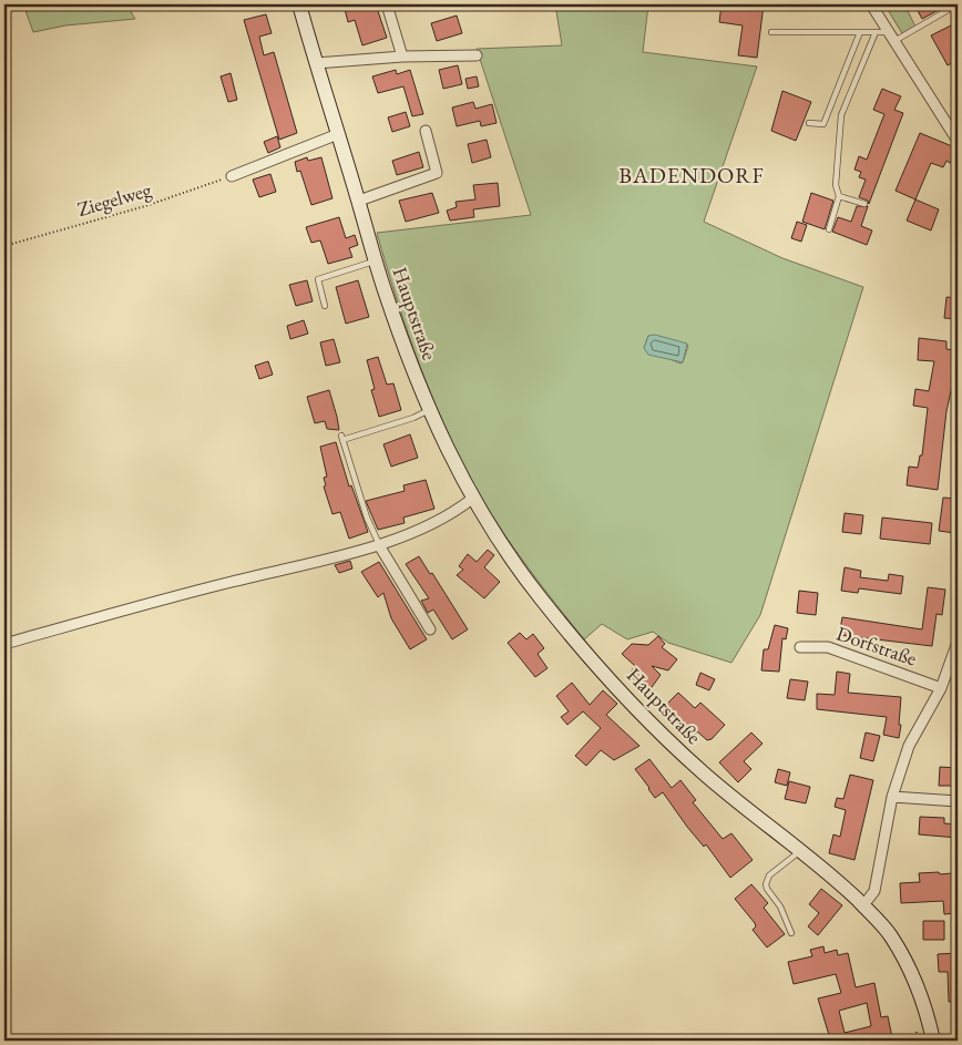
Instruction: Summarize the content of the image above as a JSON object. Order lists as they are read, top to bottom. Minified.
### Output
{"streets":{"main road":["Hauptstraße"],"street":["Dorfstraße"],"path":["Ziegelweg"]},"districts":["BADENDORF"]}
